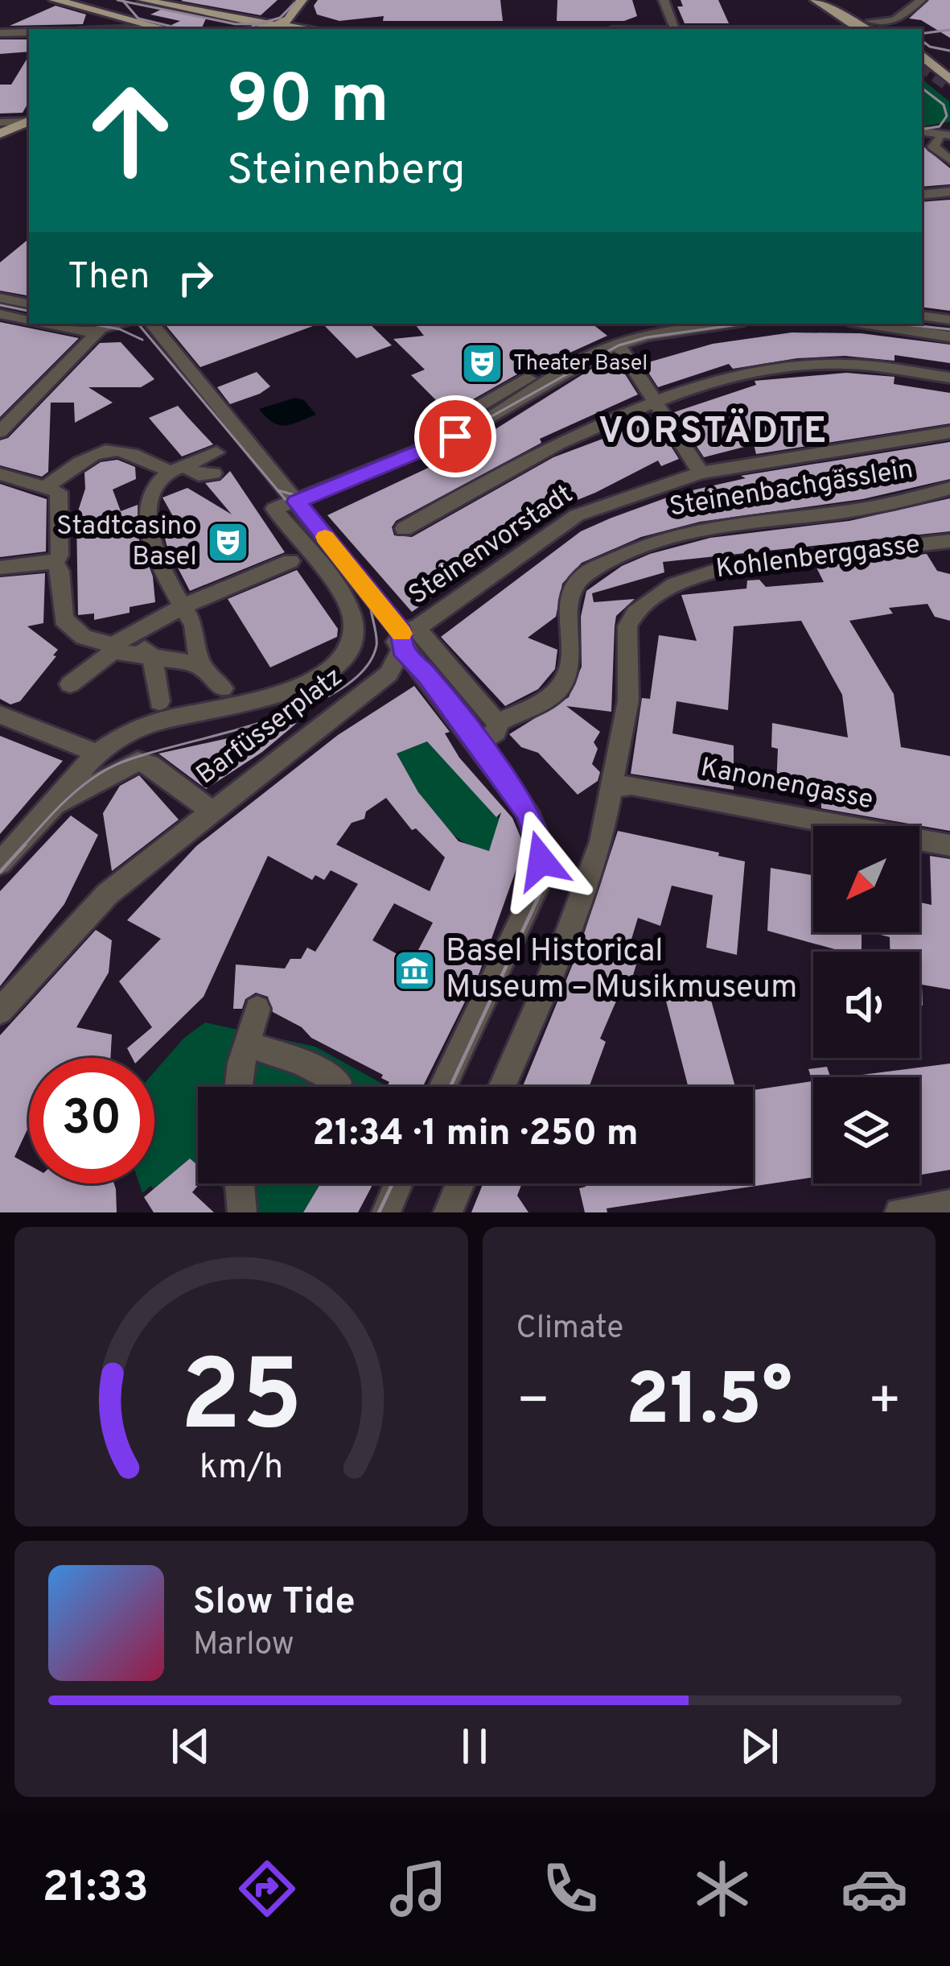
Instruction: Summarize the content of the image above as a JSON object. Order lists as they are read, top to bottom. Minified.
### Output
{"streets":{"street":["Steinenbachgässlein","Steinenvorstadt","Kohlenberggasse","Barfüsserplatz","Kanonengasse"]},"crossings":[["Steinenvorstadt","Barfüsserplatz"],["Kohlenberggasse","Kanonengasse"]],"districts":["VORSTÄDTE"],"places":{"theatre":["Theater Basel","Stadtcasino Basel"],"museum":["Basel Historical Museum – Musikmuseum"]},"north":"bottom left","page":{"turn":["90 m","Steinenberg"],"then":"Then","limit":"30","trip":"21:34 · 1 min · 250 m","tile":"Climate","heat":["−","21.5°","+"],"song":["Slow Tide","Marlow"],"tabs":"21:33","gauge":["25","km/h"]}}
